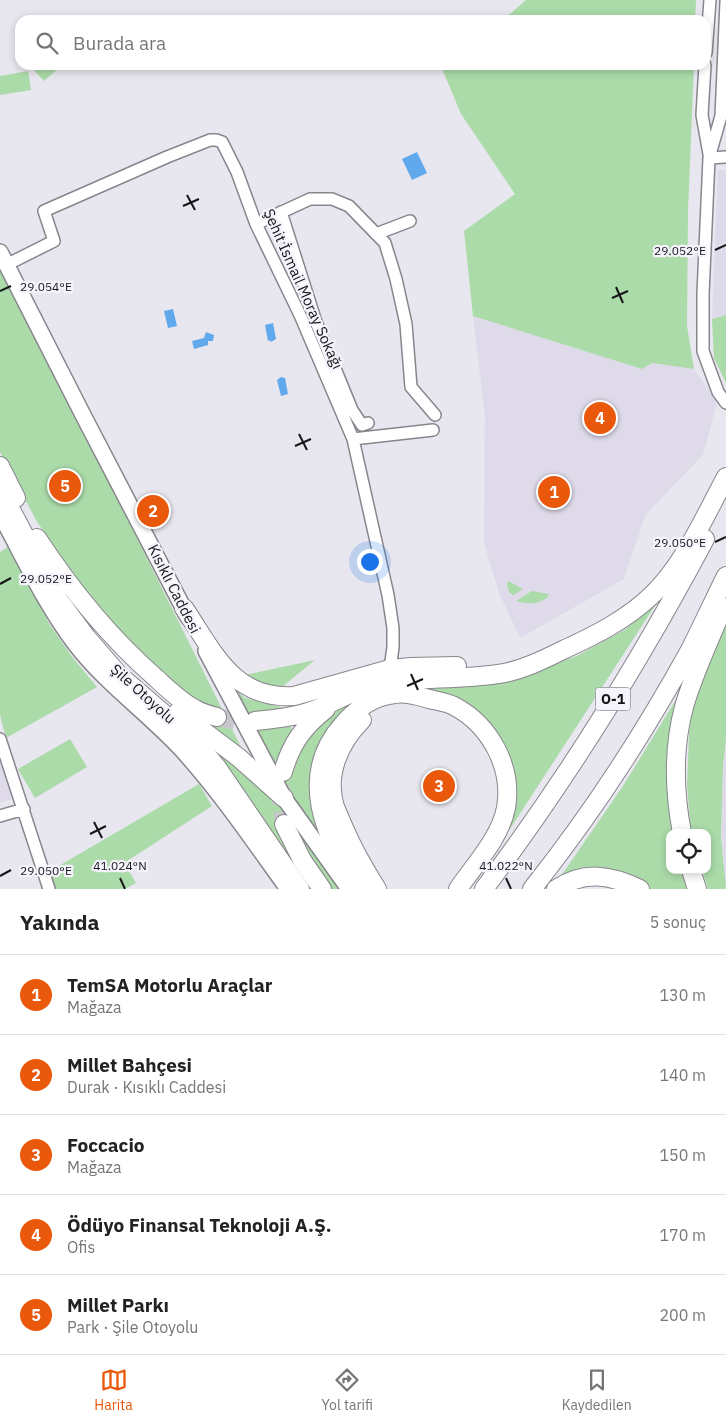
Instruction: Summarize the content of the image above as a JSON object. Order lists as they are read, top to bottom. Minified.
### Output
{"streets":{"highway":["Şile Otoyolu","O-1"],"main road":["Kısıklı Caddesi"],"street":["Şehit İsmail Moray Sokağı"]},"crossings":[["Şehit İsmail Moray Sokağı","Kısıklı Caddesi"],["Kısıklı Caddesi","Şile Otoyolu"]],"page":{"search":"Burada ara","pins":["4","5","1","2","3"],"heading":["Yakında","5 sonuç"],"list":[{"mark":"1","name":"TemSA Motorlu Araçlar","note":"Mağaza","value":"130 m"},{"mark":"2","name":"Millet Bahçesi","note":"Durak · Kısıklı Caddesi","value":"140 m"},{"mark":"3","name":"Foccacio","note":"Mağaza","value":"150 m"},{"mark":"4","name":"Ödüyo Finansal Teknoloji A.Ş.","note":"Ofis","value":"170 m"},{"mark":"5","name":"Millet Parkı","note":"Park · Şile Otoyolu","value":"200 m"}],"nav":["Harita","Yol tarifi","Kaydedilen"]},"coordinates":["29.052°E","29.054°E","29.050°E","41.024°N","41.022°N"]}
